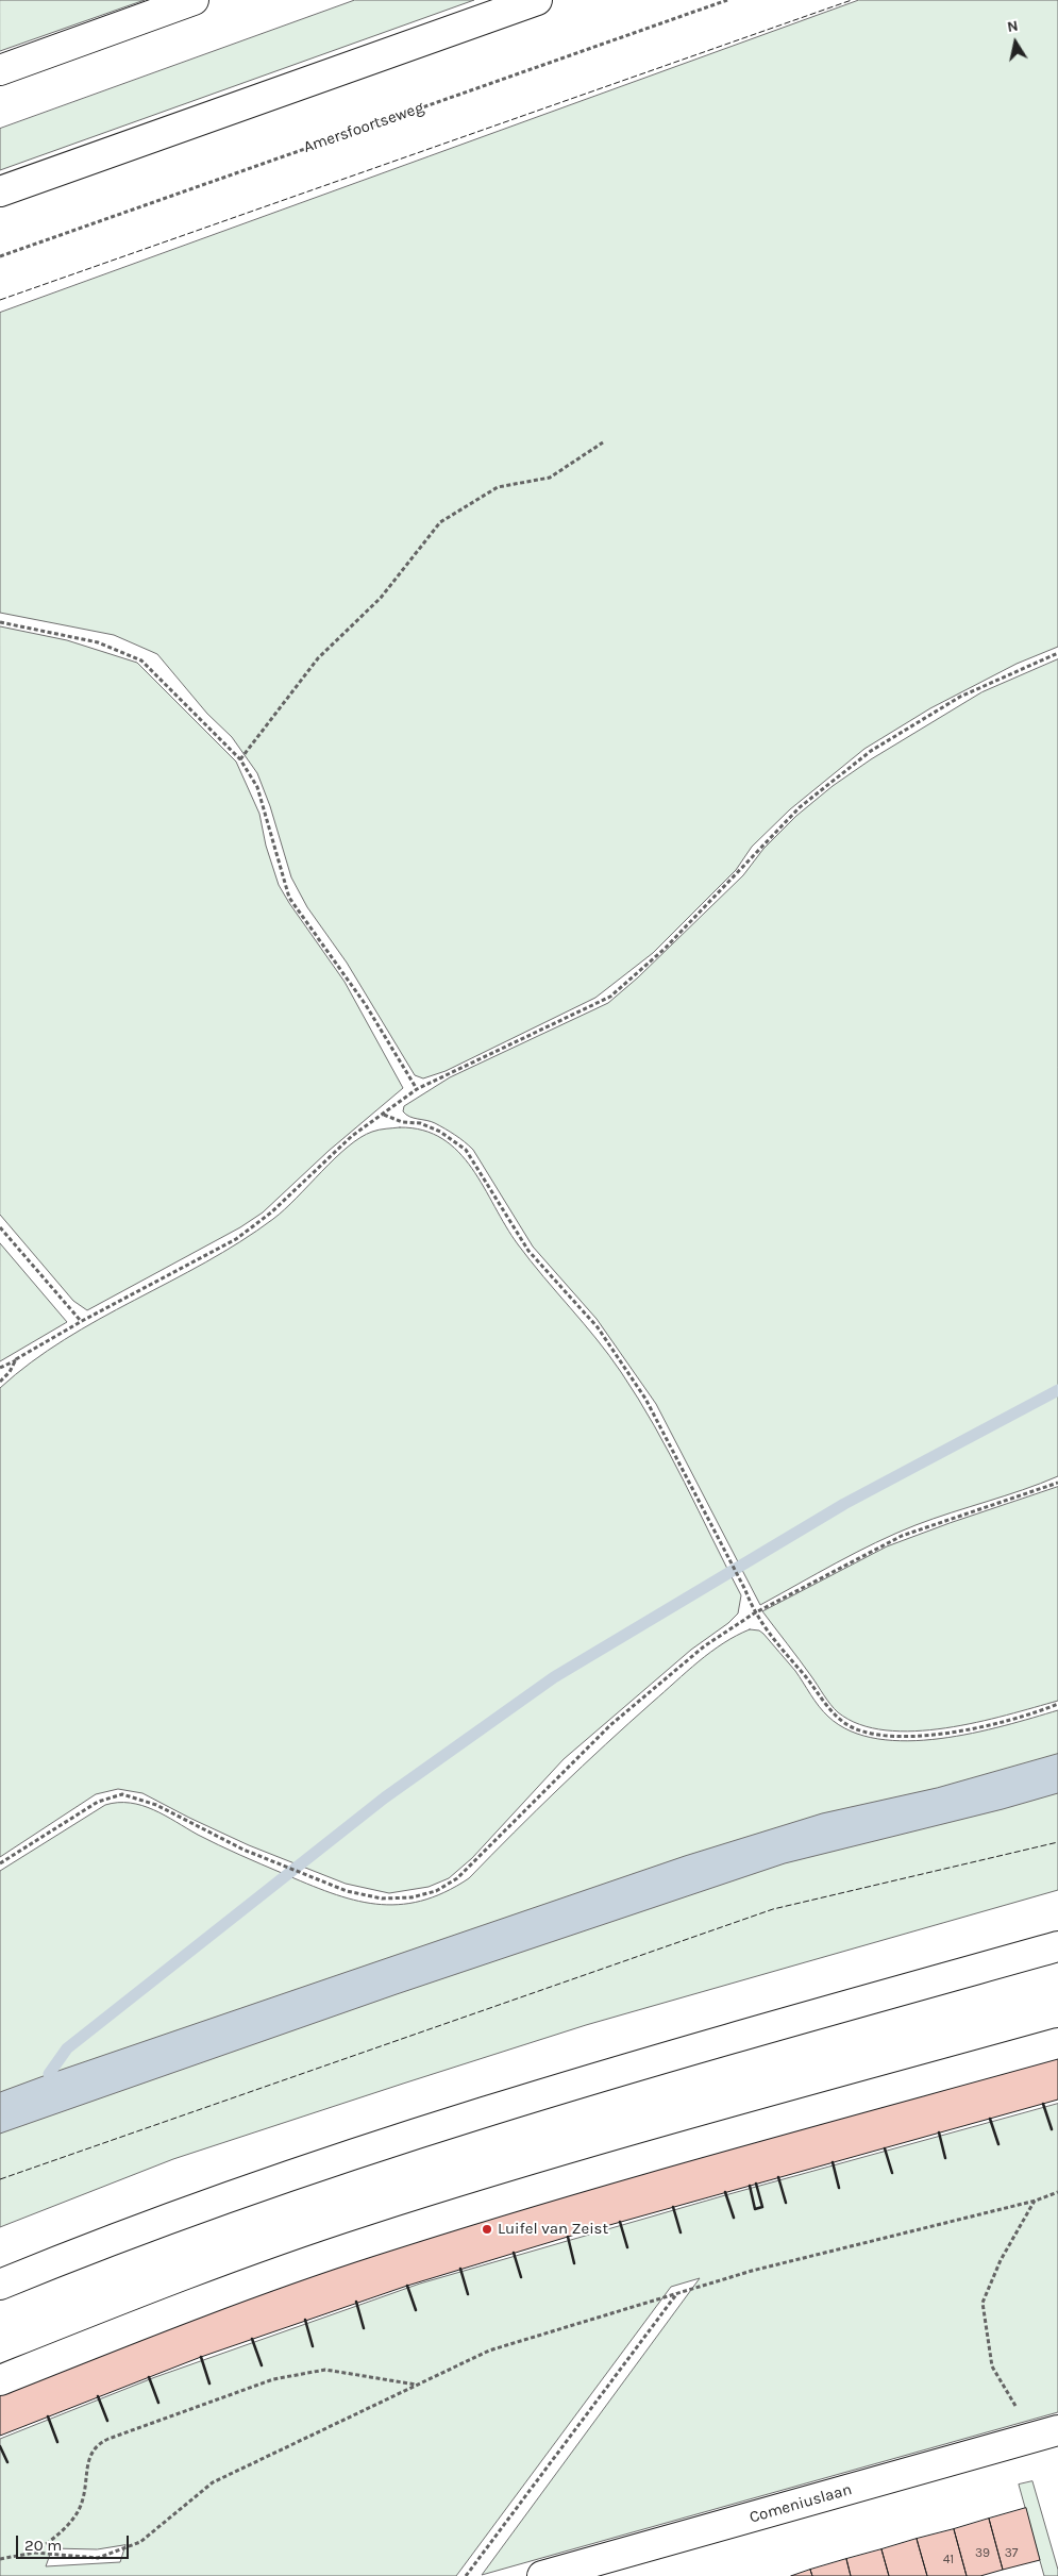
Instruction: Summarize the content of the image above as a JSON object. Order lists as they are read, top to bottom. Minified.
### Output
{"streets":{"main road":["Comeniuslaan"],"path":["Amersfoortseweg"]},"places":["Luifel van Zeist"],"house_numbers":["39","37","41"],"scale_bar":"20 m","north":"top"}
